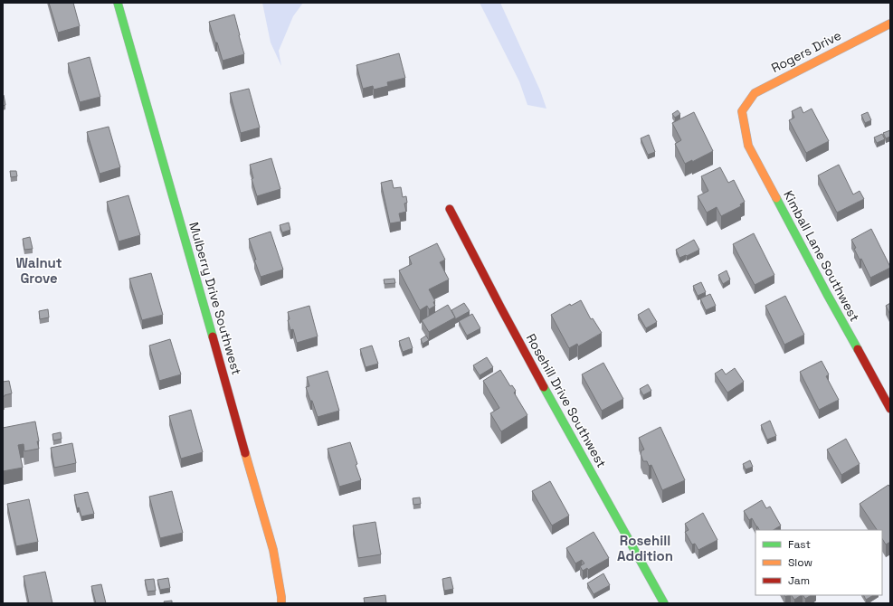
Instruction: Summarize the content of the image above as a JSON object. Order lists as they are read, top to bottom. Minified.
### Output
{"streets":{"street":["Rogers Drive","Kimball Lane Southwest","Mulberry Drive Southwest","Rosehill Drive Southwest"]},"crossings":[["Rogers Drive","Kimball Lane Southwest"]],"districts":["Walnut Grove","Rosehill Addition"],"legend":["Fast","Slow","Jam"]}
